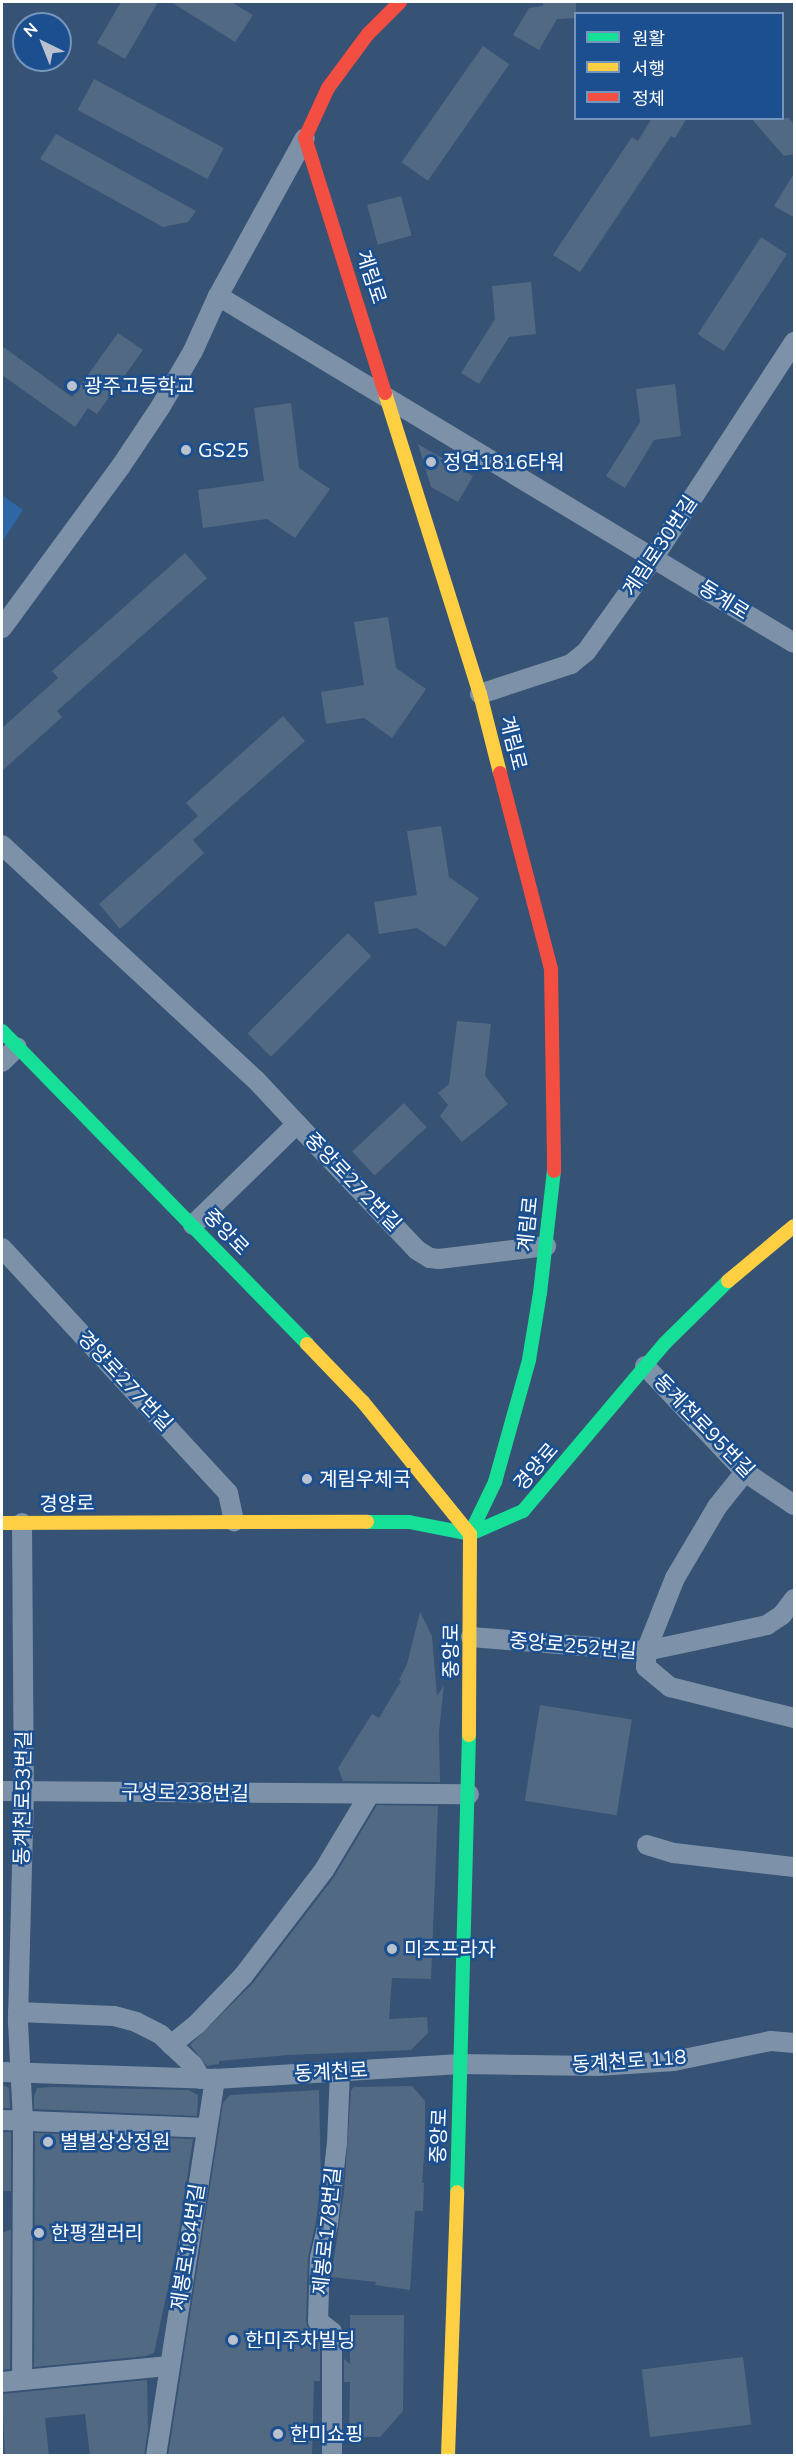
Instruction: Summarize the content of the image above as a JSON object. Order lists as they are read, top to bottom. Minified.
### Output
{"streets":{"street":["계림로","계림로30번길","동계로","중앙로272번길","중앙로","경양로277번길","동계천로95번길","경양로","중앙로252번길","구성로238번길","동계천로53번길","동계천로 118","동계천로","제봉로178번길","제봉로184번길"]},"crossings":[["계림로","계림로30번길"],["계림로","동계로"],["계림로","중앙로272번길"],["계림로","중앙로"],["계림로","경양로"],["계림로30번길","동계로"],["중앙로272번길","중앙로"],["중앙로","경양로"],["중앙로","중앙로252번길"],["중앙로","구성로238번길"],["중앙로","동계천로 118"],["중앙로","동계천로"],["경양로277번길","경양로"],["동계천로95번길","경양로"],["경양로","동계천로53번길"],["구성로238번길","동계천로53번길"],["동계천로53번길","동계천로"],["동계천로 118","동계천로"],["동계천로","제봉로178번길"],["동계천로","제봉로184번길"]],"places":["광주고등학교","GS25","정연1816타워","계림우체국","미즈프라자","별별상상정원","한평갤러리","한미주차빌딩","한미쇼핑"],"legend":["원활","서행","정체"],"north":"top left"}
